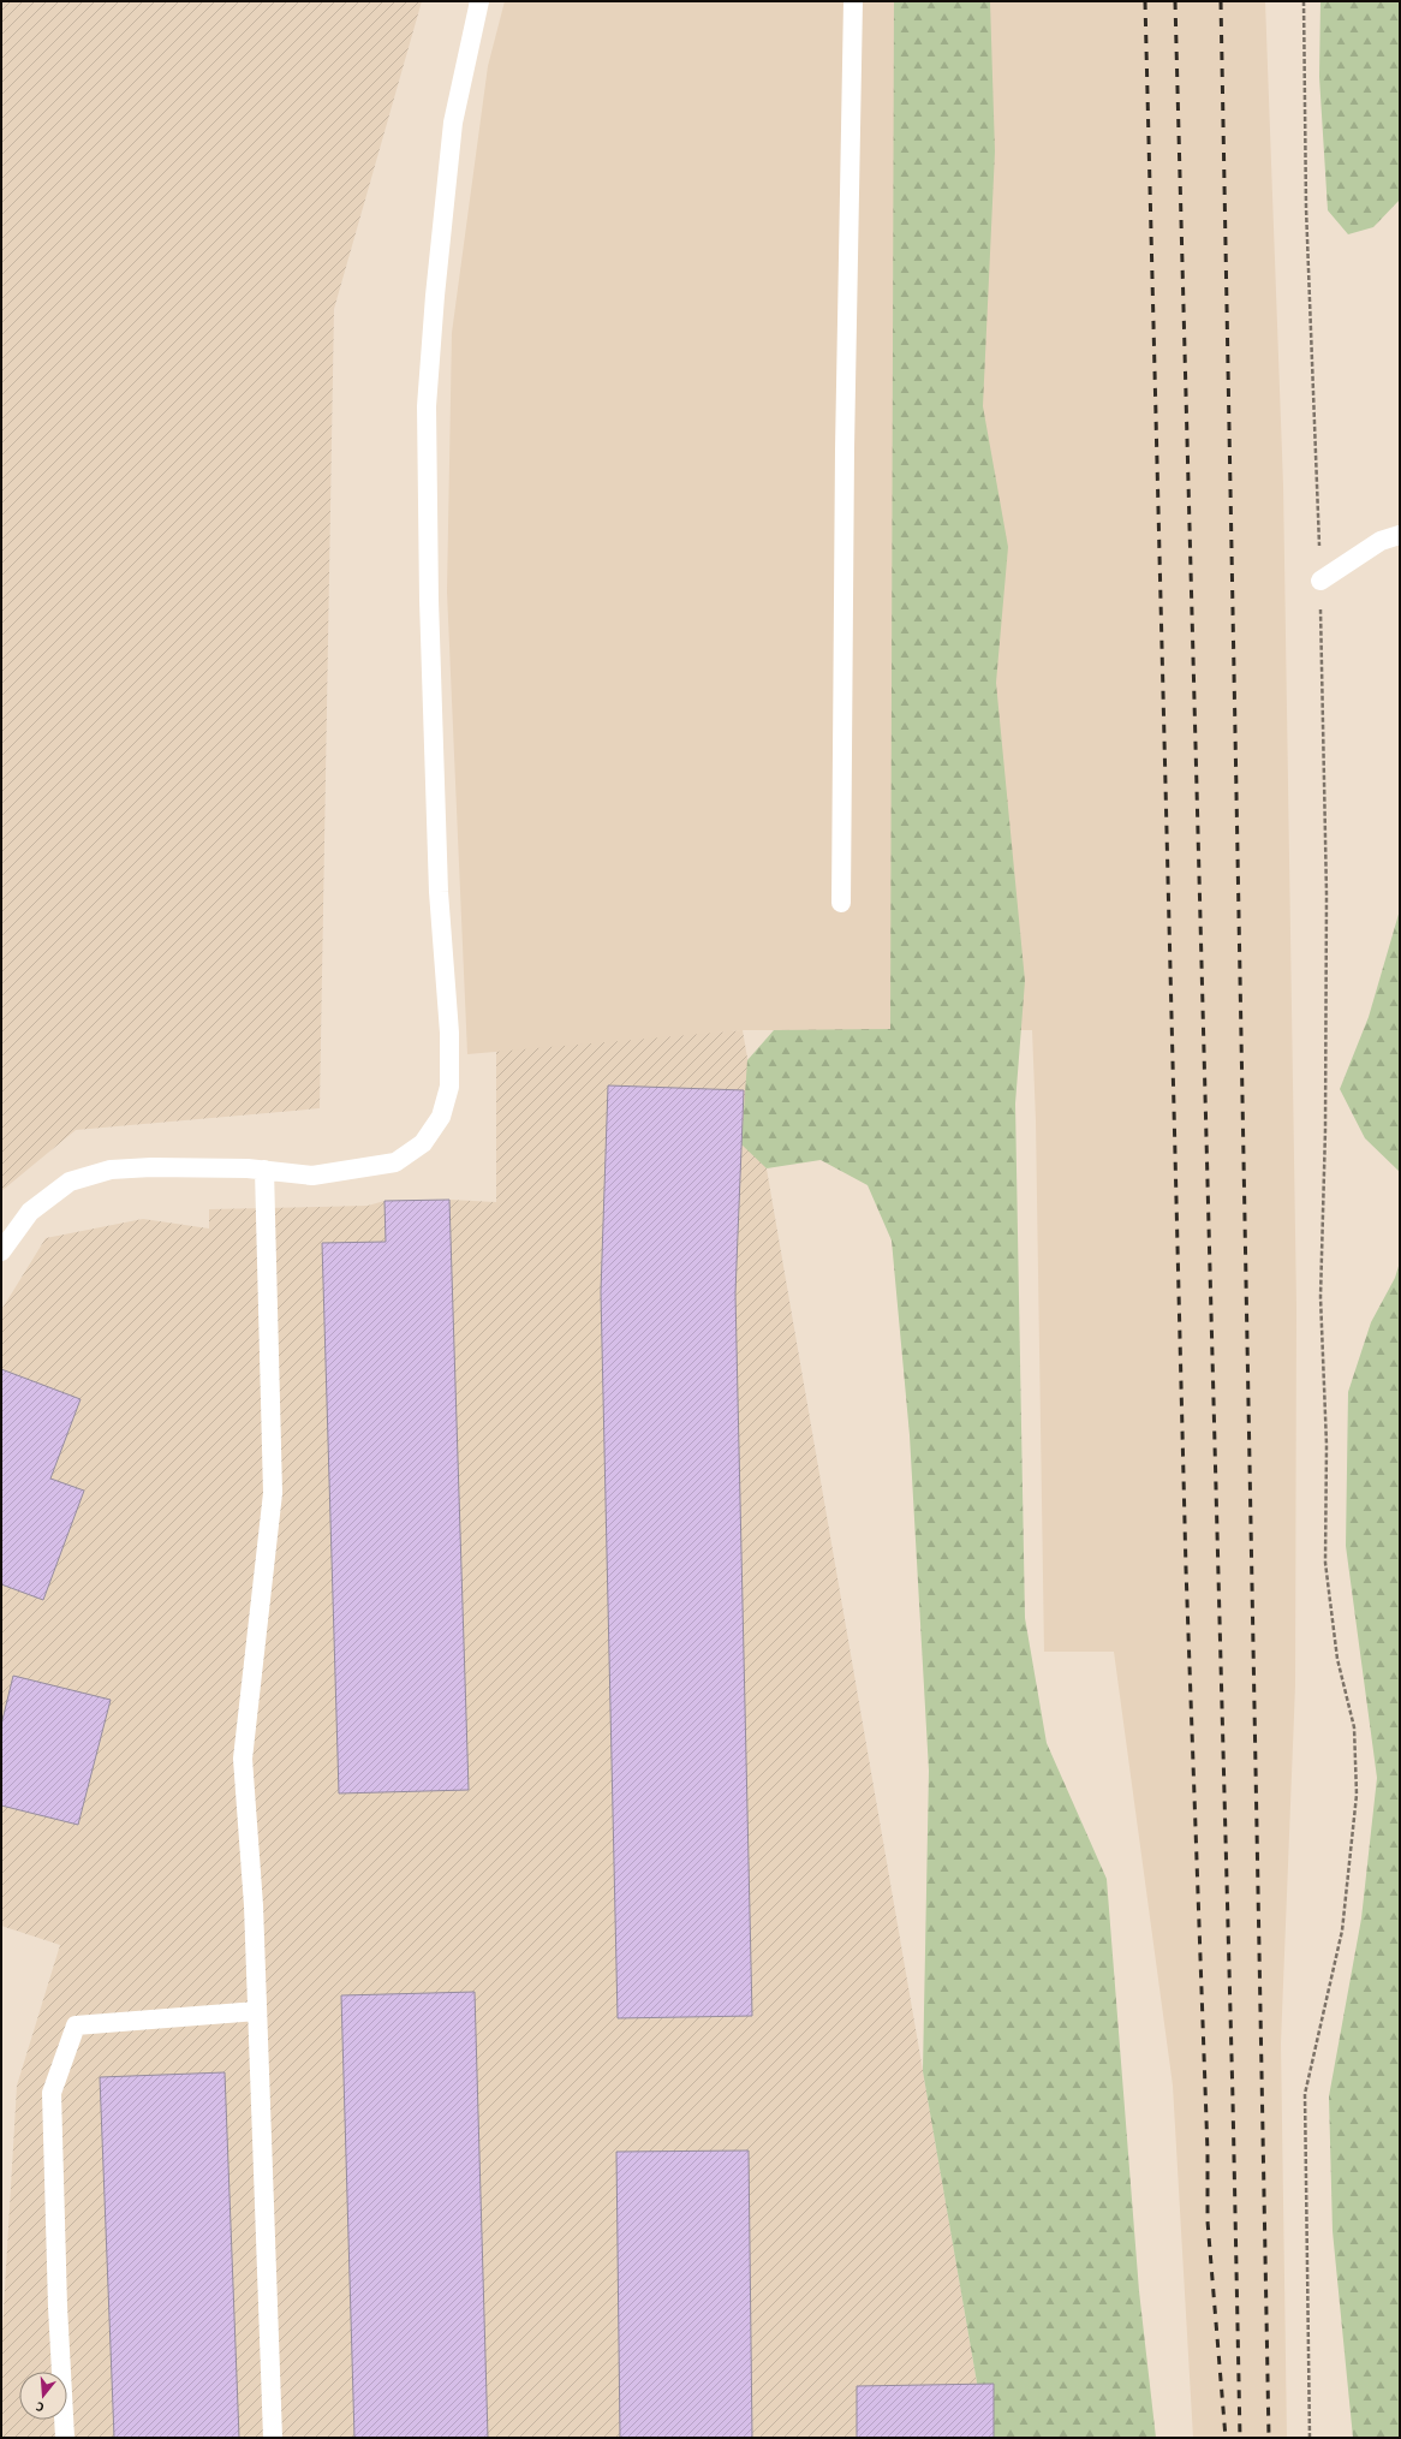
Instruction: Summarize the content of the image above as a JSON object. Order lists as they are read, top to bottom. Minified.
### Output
{"north":"bottom"}
